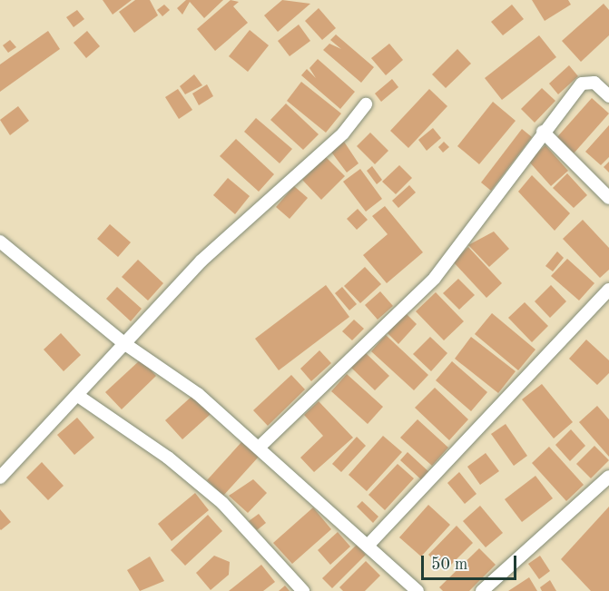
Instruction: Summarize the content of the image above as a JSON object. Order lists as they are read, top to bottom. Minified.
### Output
{"scale_bar":"50 m"}
